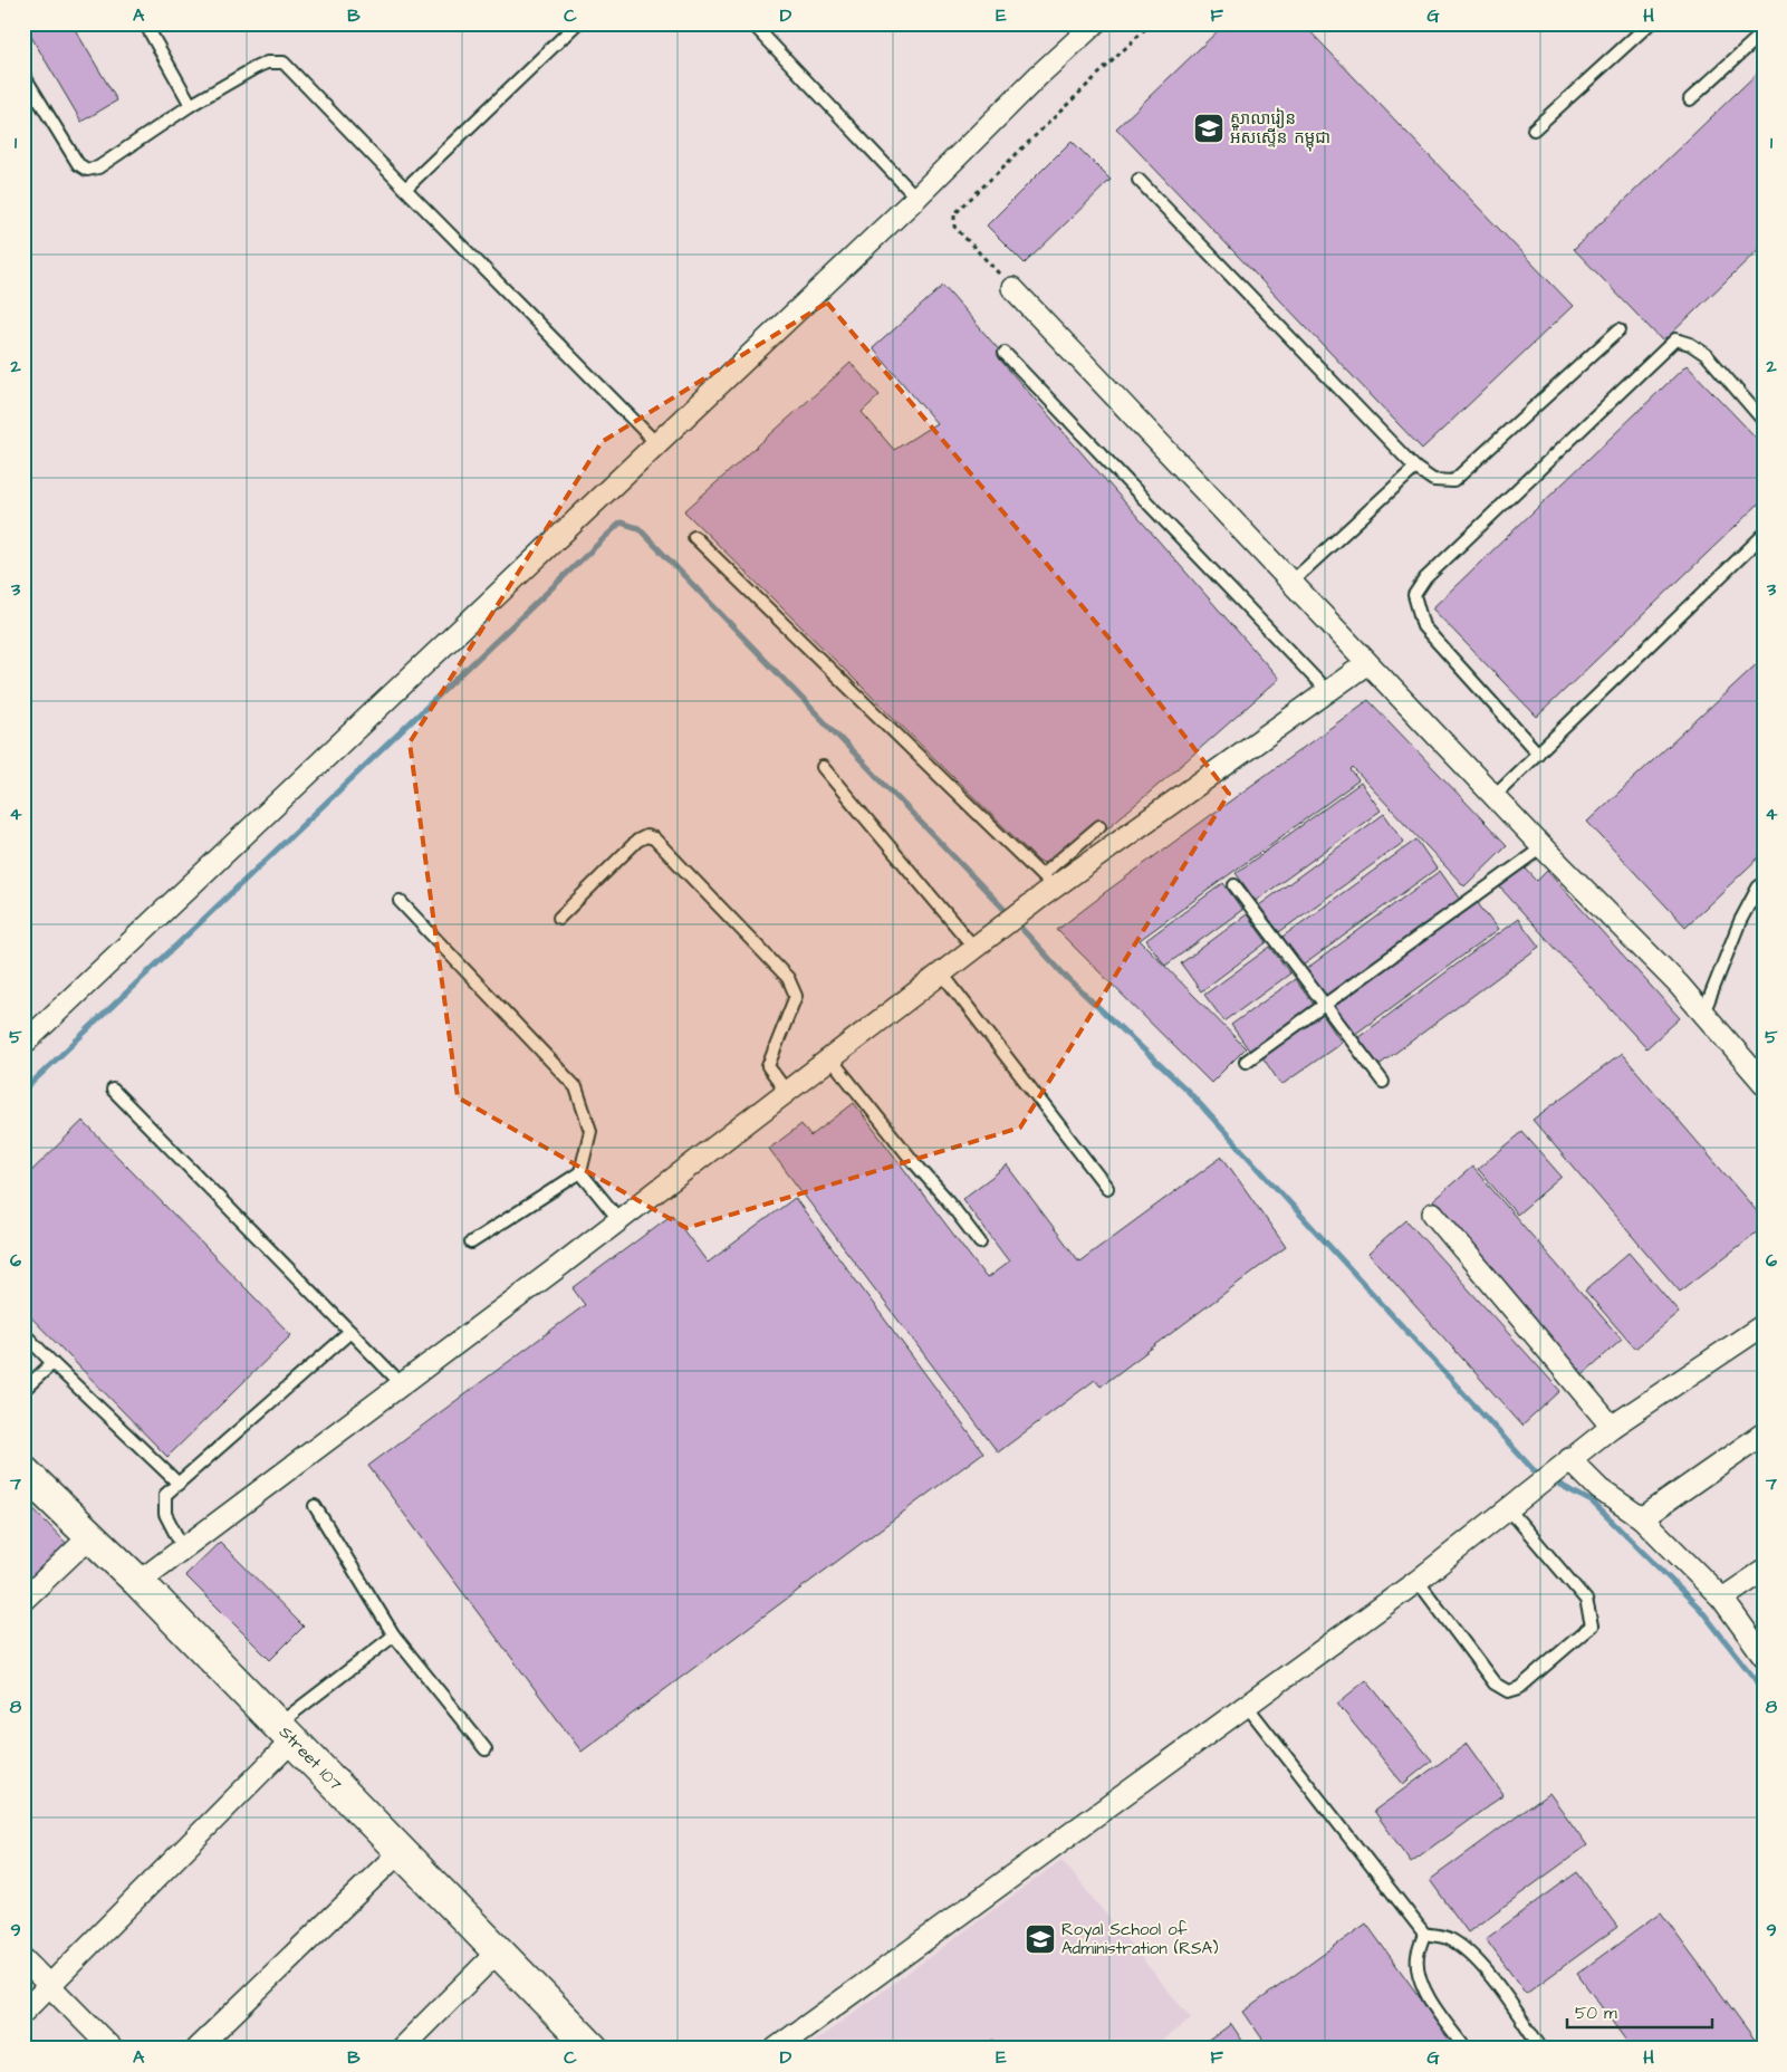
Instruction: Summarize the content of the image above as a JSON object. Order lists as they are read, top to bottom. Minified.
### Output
{"streets":{"street":["Street 107"]},"places":{"school or university":["សាលារៀន អ៉ិសស្ទើន កម្ពុជា","Royal School of Administration (RSA)"]},"scale_bar":"50 m","grid":{"columns":["A","B","C","D","E","F","G","H"],"rows":["1","2","3","4","5","6","7","8","9"]}}
